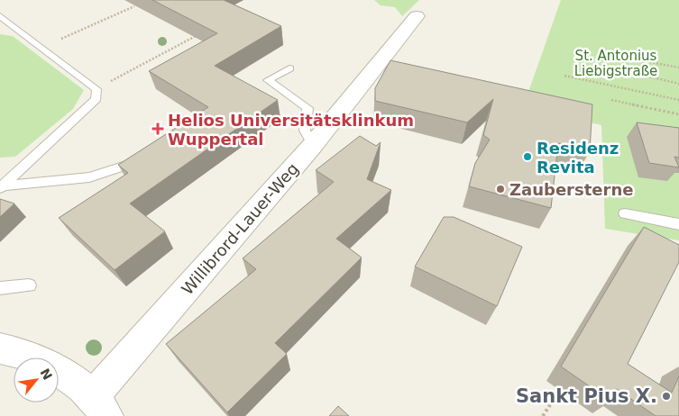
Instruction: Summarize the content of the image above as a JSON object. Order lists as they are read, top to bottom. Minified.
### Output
{"streets":{"street":["Willibrord-Lauer-Weg"]},"parks":["St. Antonius Liebigstraße"],"places":{"health":["Helios Universitätsklinkum Wuppertal"],"other":["Residenz Revita","Zaubersterne","Sankt Pius X."]},"north":"top right"}
